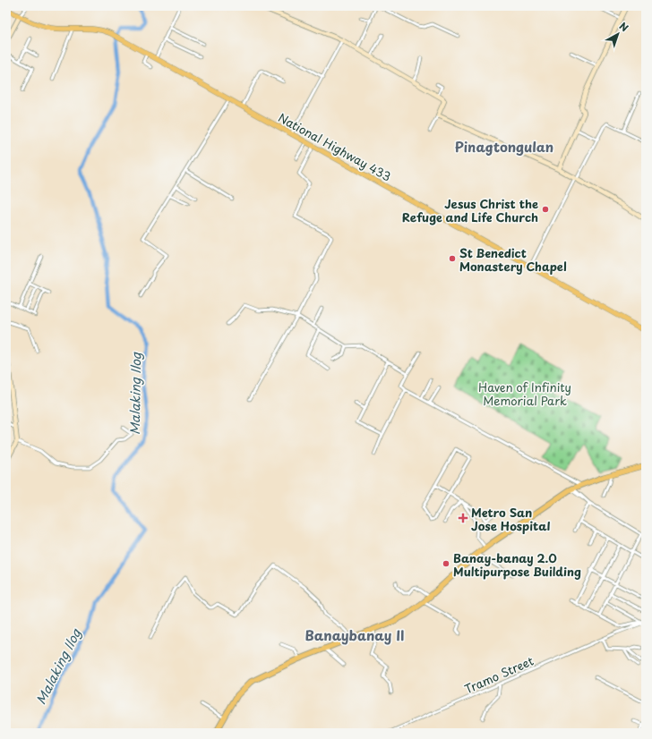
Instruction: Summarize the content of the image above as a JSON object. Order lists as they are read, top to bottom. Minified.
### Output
{"streets":{"main road":["National Highway 433"],"street":["Tramo Street"]},"districts":["Pinagtongulan","Banaybanay II"],"water":["Malaking Ilog"],"parks":["Haven of Infinity Memorial Park"],"places":{"other":["Jesus Christ the Refuge and Life Church","St Benedict Monastery Chapel","Banay-banay 2.0 Multipurpose Building"],"health":["Metro San Jose Hospital"]},"north":"top right"}
